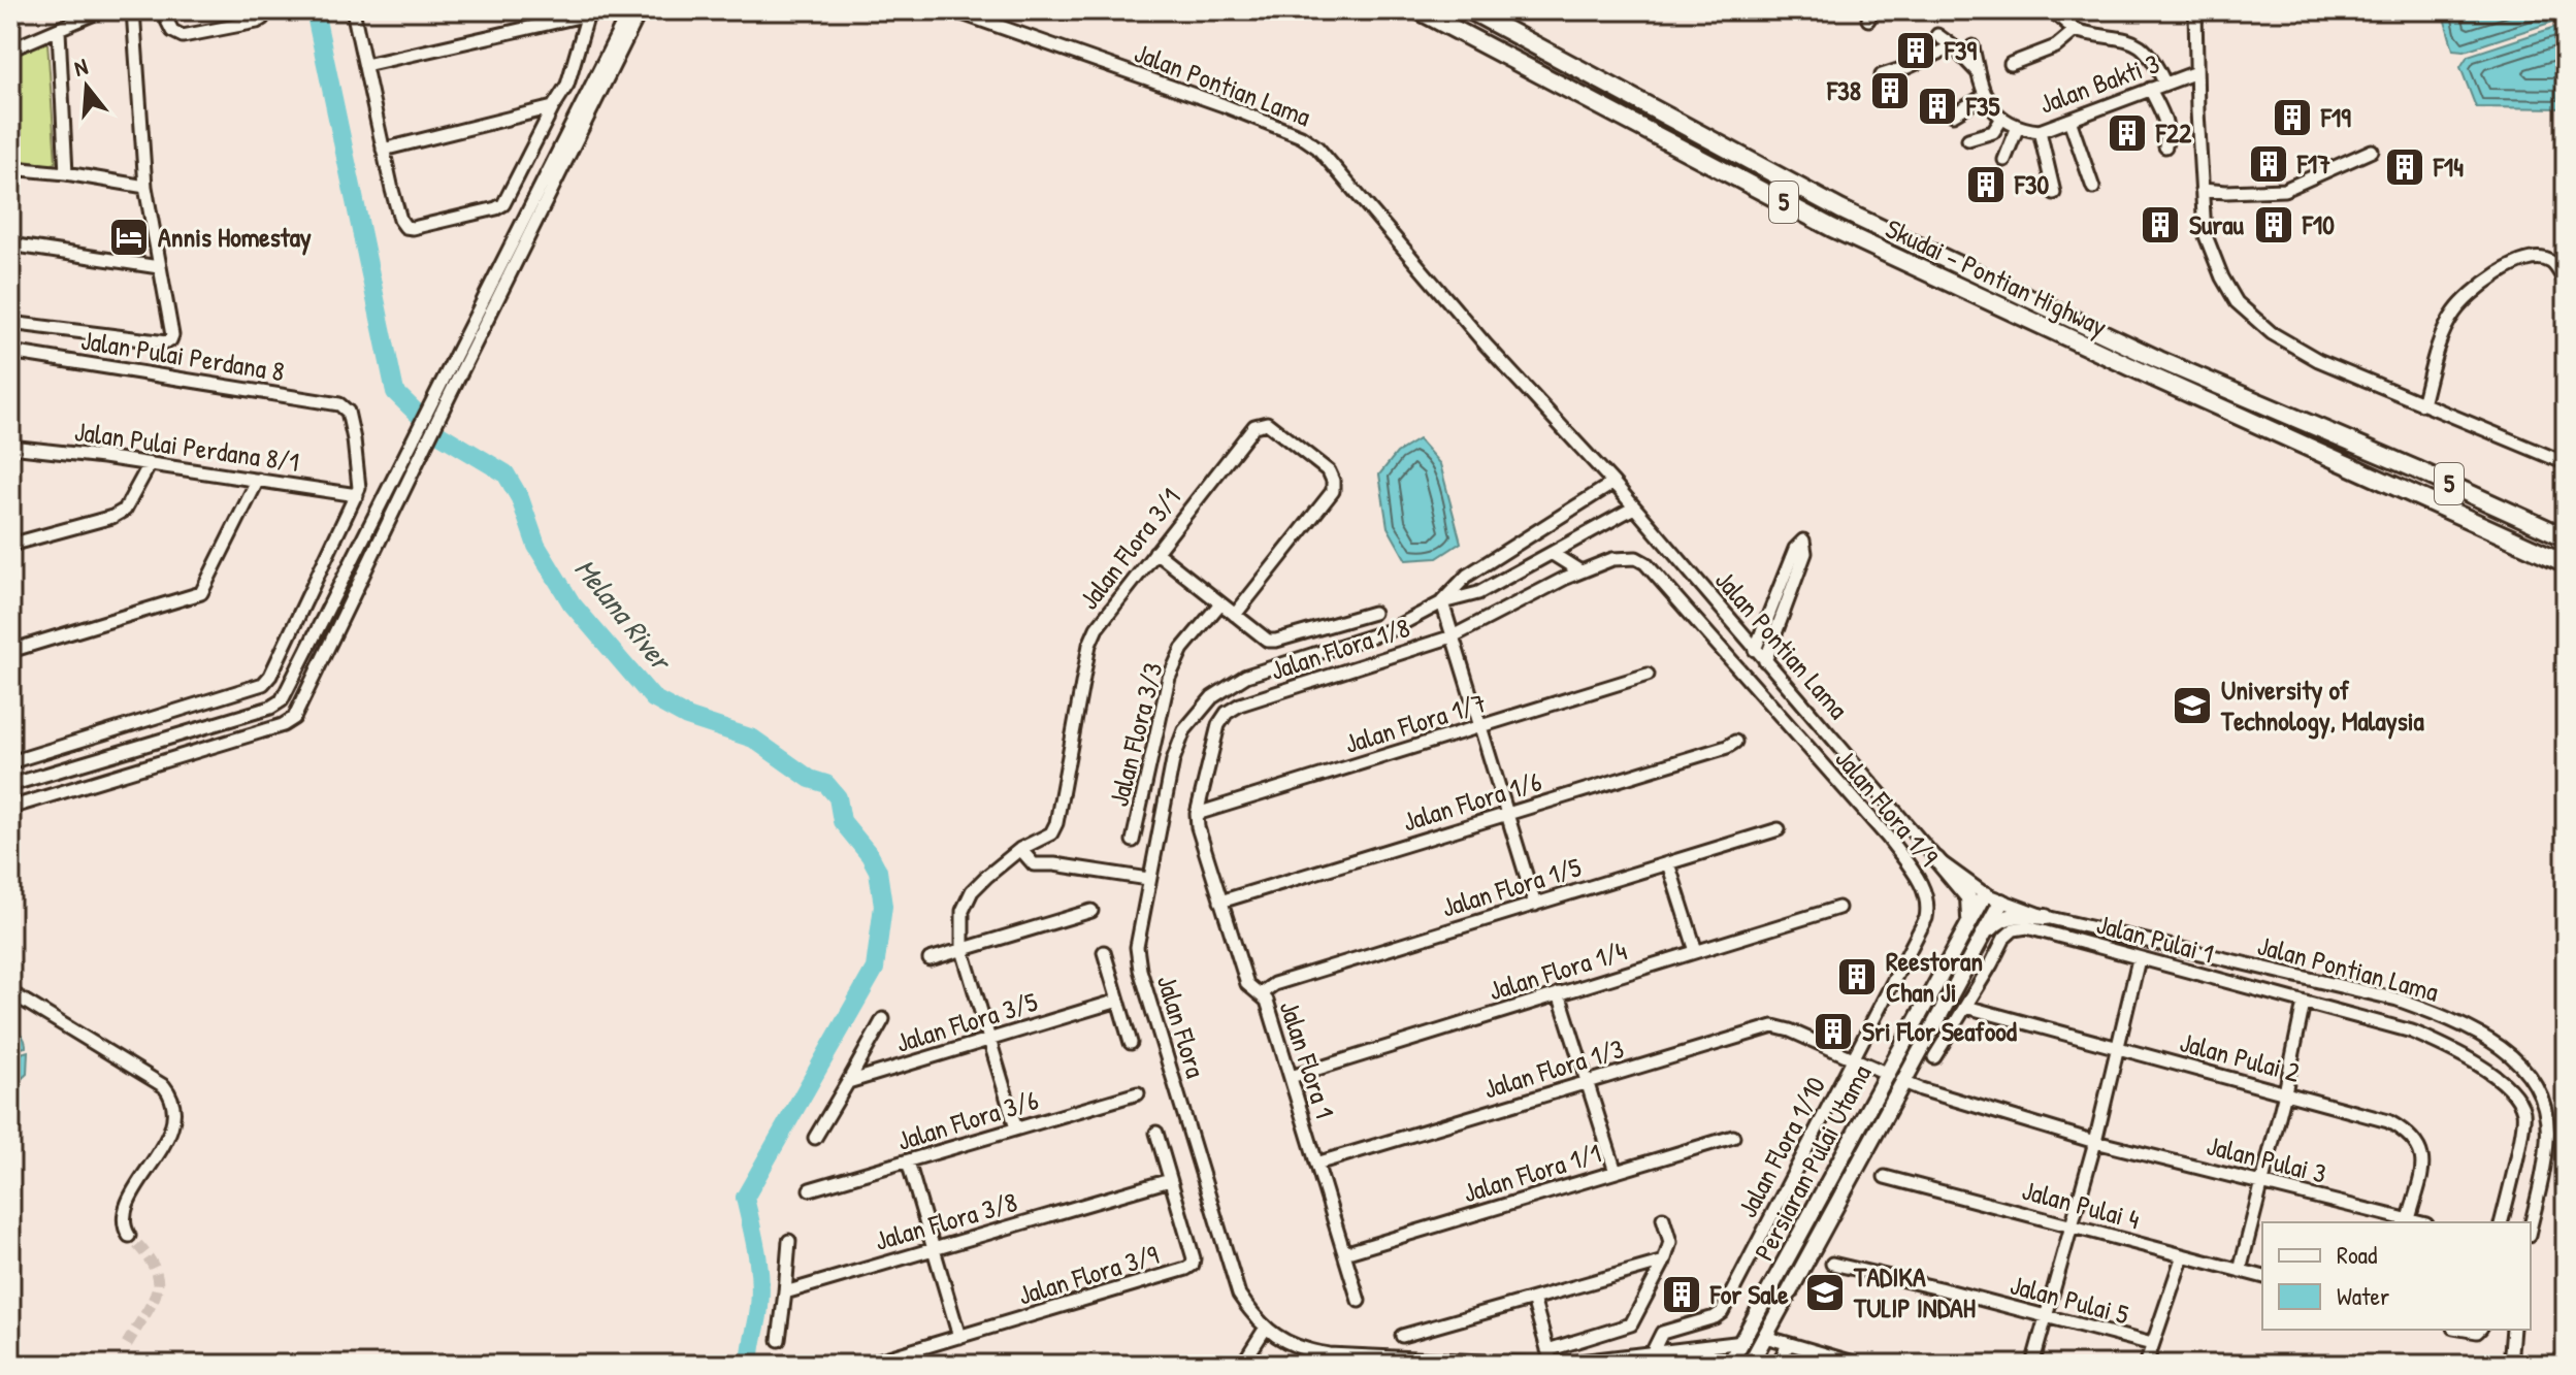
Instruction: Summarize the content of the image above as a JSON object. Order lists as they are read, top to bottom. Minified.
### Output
{"streets":{"highway":["5","Skudai - Pontian Highway"],"main road":["Persiaran Pulai Utama"],"street":["Jalan Bakti 3","Jalan Pontian Lama","Jalan Pulai Perdana 8","Jalan Pulai Perdana 8/1","Jalan Flora 3/1","Jalan Flora 1/8","Jalan Flora 1/7","Jalan Flora 3/3","Jalan Flora 1/6","Jalan Flora 1/9","Jalan Flora 1/5","Jalan Pulai 1","Jalan Flora 1/4","Jalan Flora 3/5","Jalan Flora","Jalan Pulai 2","Jalan Flora 1","Jalan Flora 1/3","Jalan Flora 3/6","Jalan Flora 1/10","Jalan Pulai 3","Jalan Flora 1/1","Jalan Pulai 4","Jalan Flora 3/8","Jalan Flora 3/9","Jalan Pulai 5"]},"crossings":[["Jalan Pontian Lama","Jalan Flora"],["Jalan Pontian Lama","Persiaran Pulai Utama"],["Jalan Pulai Perdana 8","Jalan Pulai Perdana 8/1"],["Jalan Flora 3/1","Jalan Flora 3/5"],["Jalan Flora 3/1","Jalan Flora 3/6"],["Jalan Flora 1/8","Jalan Flora 1/9"],["Jalan Flora 1/8","Jalan Flora 1"],["Jalan Flora 1/7","Jalan Flora 1"],["Jalan Flora 1/6","Jalan Flora 1"],["Jalan Flora 1/9","Jalan Flora 1/3"],["Jalan Flora 1/9","Jalan Flora 1/10"],["Jalan Flora 1/5","Jalan Flora 1"],["Jalan Pulai 1","Jalan Pulai 2"],["Jalan Flora 1/4","Jalan Flora 1"],["Jalan Flora","Jalan Flora 1/10"],["Jalan Flora","Persiaran Pulai Utama"],["Jalan Pulai 2","Jalan Pulai 3"],["Jalan Flora 1","Jalan Flora 1/3"],["Jalan Flora 1","Jalan Flora 1/1"],["Jalan Flora 1/3","Jalan Flora 1/10"],["Jalan Flora 1/3","Persiaran Pulai Utama"],["Jalan Pulai 3","Persiaran Pulai Utama"],["Jalan Flora 3/8","Jalan Flora 3/9"]],"water":["Melana River"],"places":{"building":["F39","F38","F35","F19","F22","F17","F14","F30","Surau","F10","Reestoran Chan Ji","Sri Flor Seafood","For Sale"],"hotel":["Annis Homestay"],"school or university":["University of Technology, Malaysia","TADIKA TULIP INDAH"]},"legend":["Road","Water"],"north":"top"}
